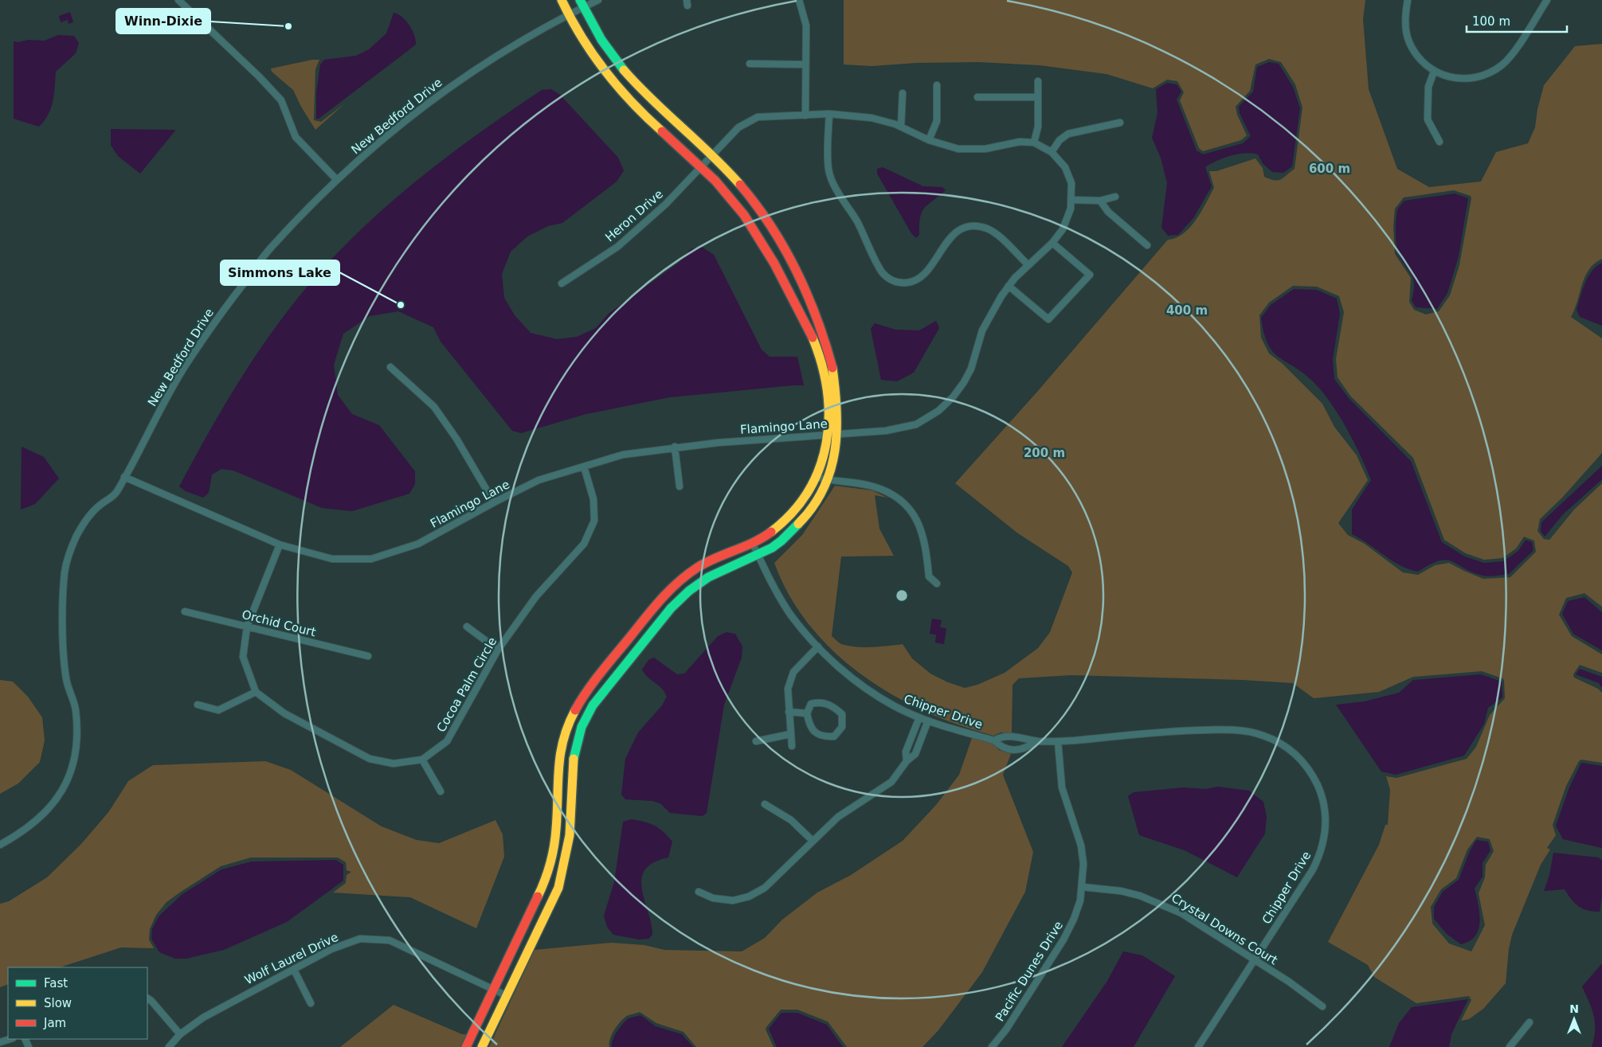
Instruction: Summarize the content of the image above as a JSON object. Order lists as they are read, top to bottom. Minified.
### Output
{"streets":{"street":["New Bedford Drive","Heron Drive","Flamingo Lane","Orchid Court","Cocoa Palm Circle","Chipper Drive","Crystal Downs Court","Wolf Laurel Drive","Pacific Dunes Drive"]},"crossings":[["New Bedford Drive","Flamingo Lane"],["Flamingo Lane","Cocoa Palm Circle"],["Chipper Drive","Crystal Downs Court"],["Chipper Drive","Pacific Dunes Drive"],["Crystal Downs Court","Pacific Dunes Drive"]],"places":["Winn-Dixie","Simmons Lake"],"legend":["Fast","Slow","Jam"],"scale_bar":"100 m","north":"top","rings":["600 m","400 m","200 m"]}
